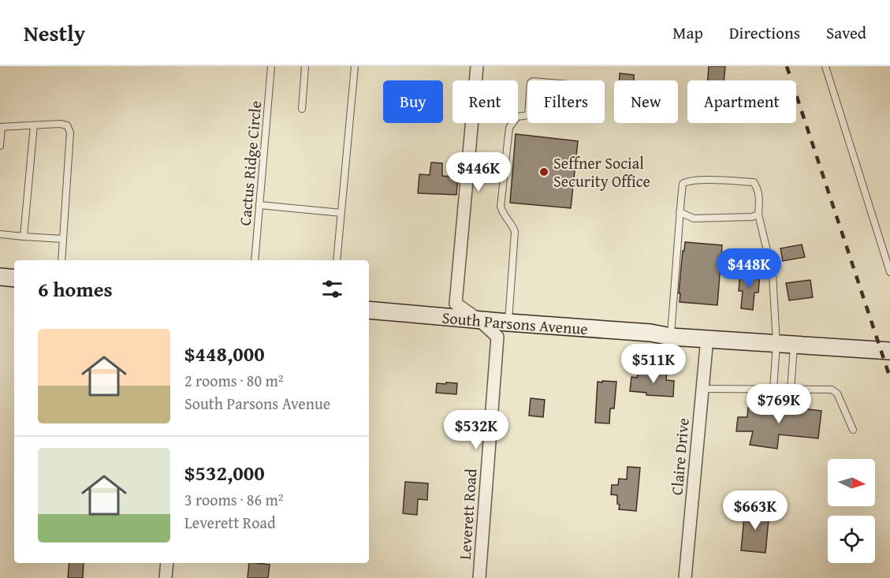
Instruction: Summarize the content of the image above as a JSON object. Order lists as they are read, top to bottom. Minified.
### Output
{"streets":{"main road":["South Parsons Avenue"],"street":["Claire Drive","Leverett Road"],"lane":["Cactus Ridge Circle"]},"crossings":[["South Parsons Avenue","Claire Drive"],["South Parsons Avenue","Leverett Road"]],"places":["Seffner Social Security Office"],"north":"right","page":{"header":"Nestly","nav":["Map","Directions","Saved"],"chip":["Buy","Rent","Filters","New","Apartment"],"price":["$446K","$448K","$511K","$769K","$532K","$663K"],"heading":"6 homes","list":[{"name":"$448,000","note":"2 rooms · 80 m² · South Parsons Avenue"},{"name":"$532,000","note":"3 rooms · 86 m² · Leverett Road"}]}}
